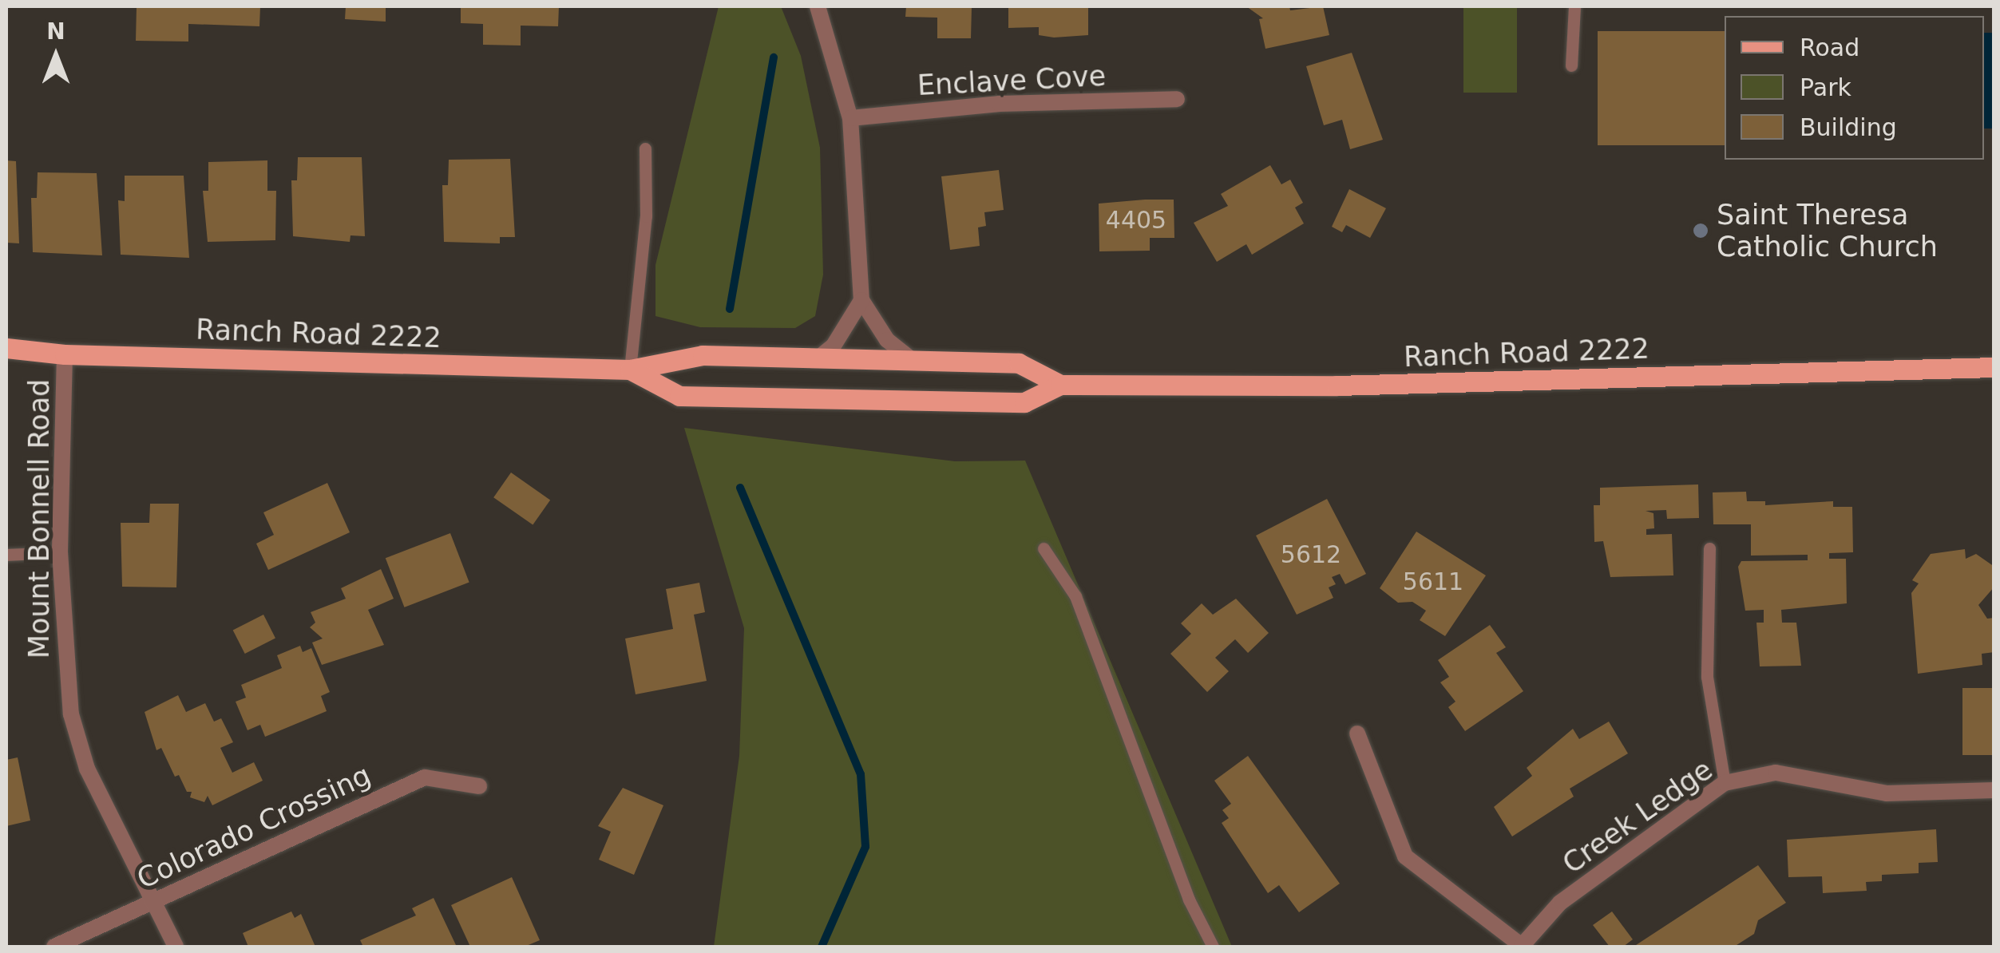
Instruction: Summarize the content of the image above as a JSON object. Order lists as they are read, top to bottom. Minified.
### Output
{"streets":{"main road":["Ranch Road 2222"],"street":["Enclave Cove","Mount Bonnell Road","Creek Ledge","Colorado Crossing"]},"crossings":[["Ranch Road 2222","Mount Bonnell Road"],["Mount Bonnell Road","Colorado Crossing"]],"places":["Saint Theresa Catholic Church"],"house_numbers":["4405","5612","5611"],"legend":["Road","Park","Building"],"north":"top"}
